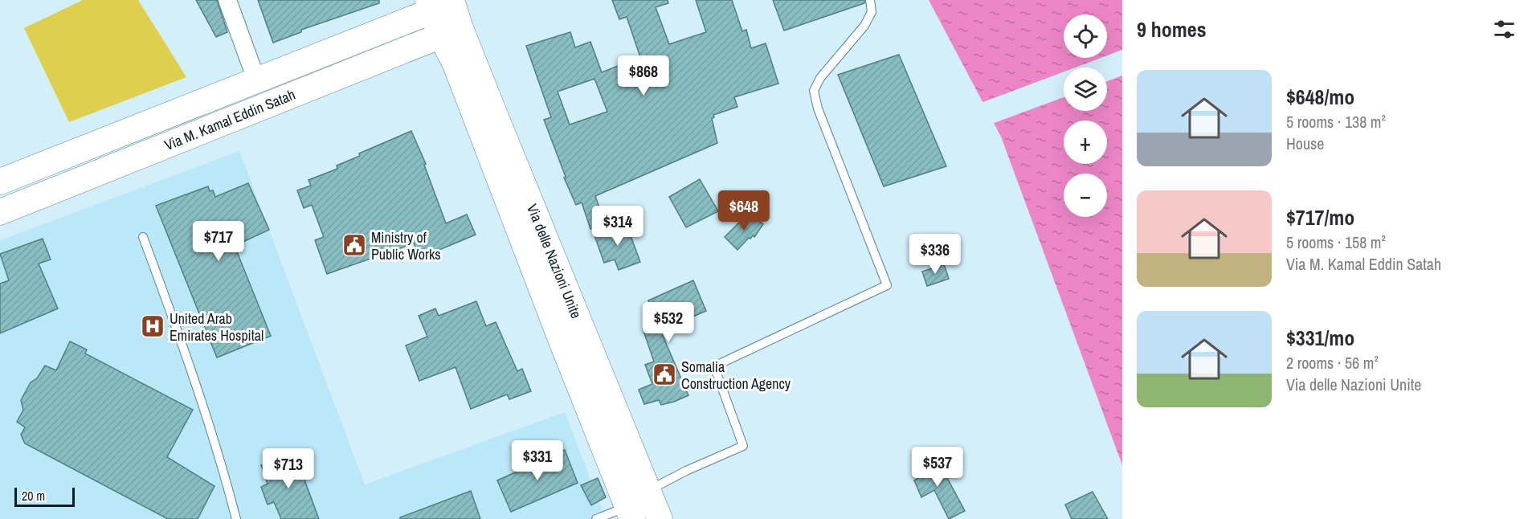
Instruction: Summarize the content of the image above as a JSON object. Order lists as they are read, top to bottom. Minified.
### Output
{"streets":{"street":["Via M. Kamal Eddin Satah","Via delle Nazioni Unite"]},"crossings":[["Via M. Kamal Eddin Satah","Via delle Nazioni Unite"]],"places":{"public building":["Ministry of Public Works","Somalia Construction Agency"],"hospital":["United Arab Emirates Hospital"]},"scale_bar":"20 m","page":{"heading":"9 homes","map_buttons":["+","−"],"price":["$868","$648","$314","$717","$336","$532","$331","$537","$713"],"list":[{"name":"$648/mo","note":"5 rooms · 138 m² · House"},{"name":"$717/mo","note":"5 rooms · 158 m² · Via M. Kamal Eddin Satah"},{"name":"$331/mo","note":"2 rooms · 56 m² · Via delle Nazioni Unite"}],"scale":"20 m"}}
